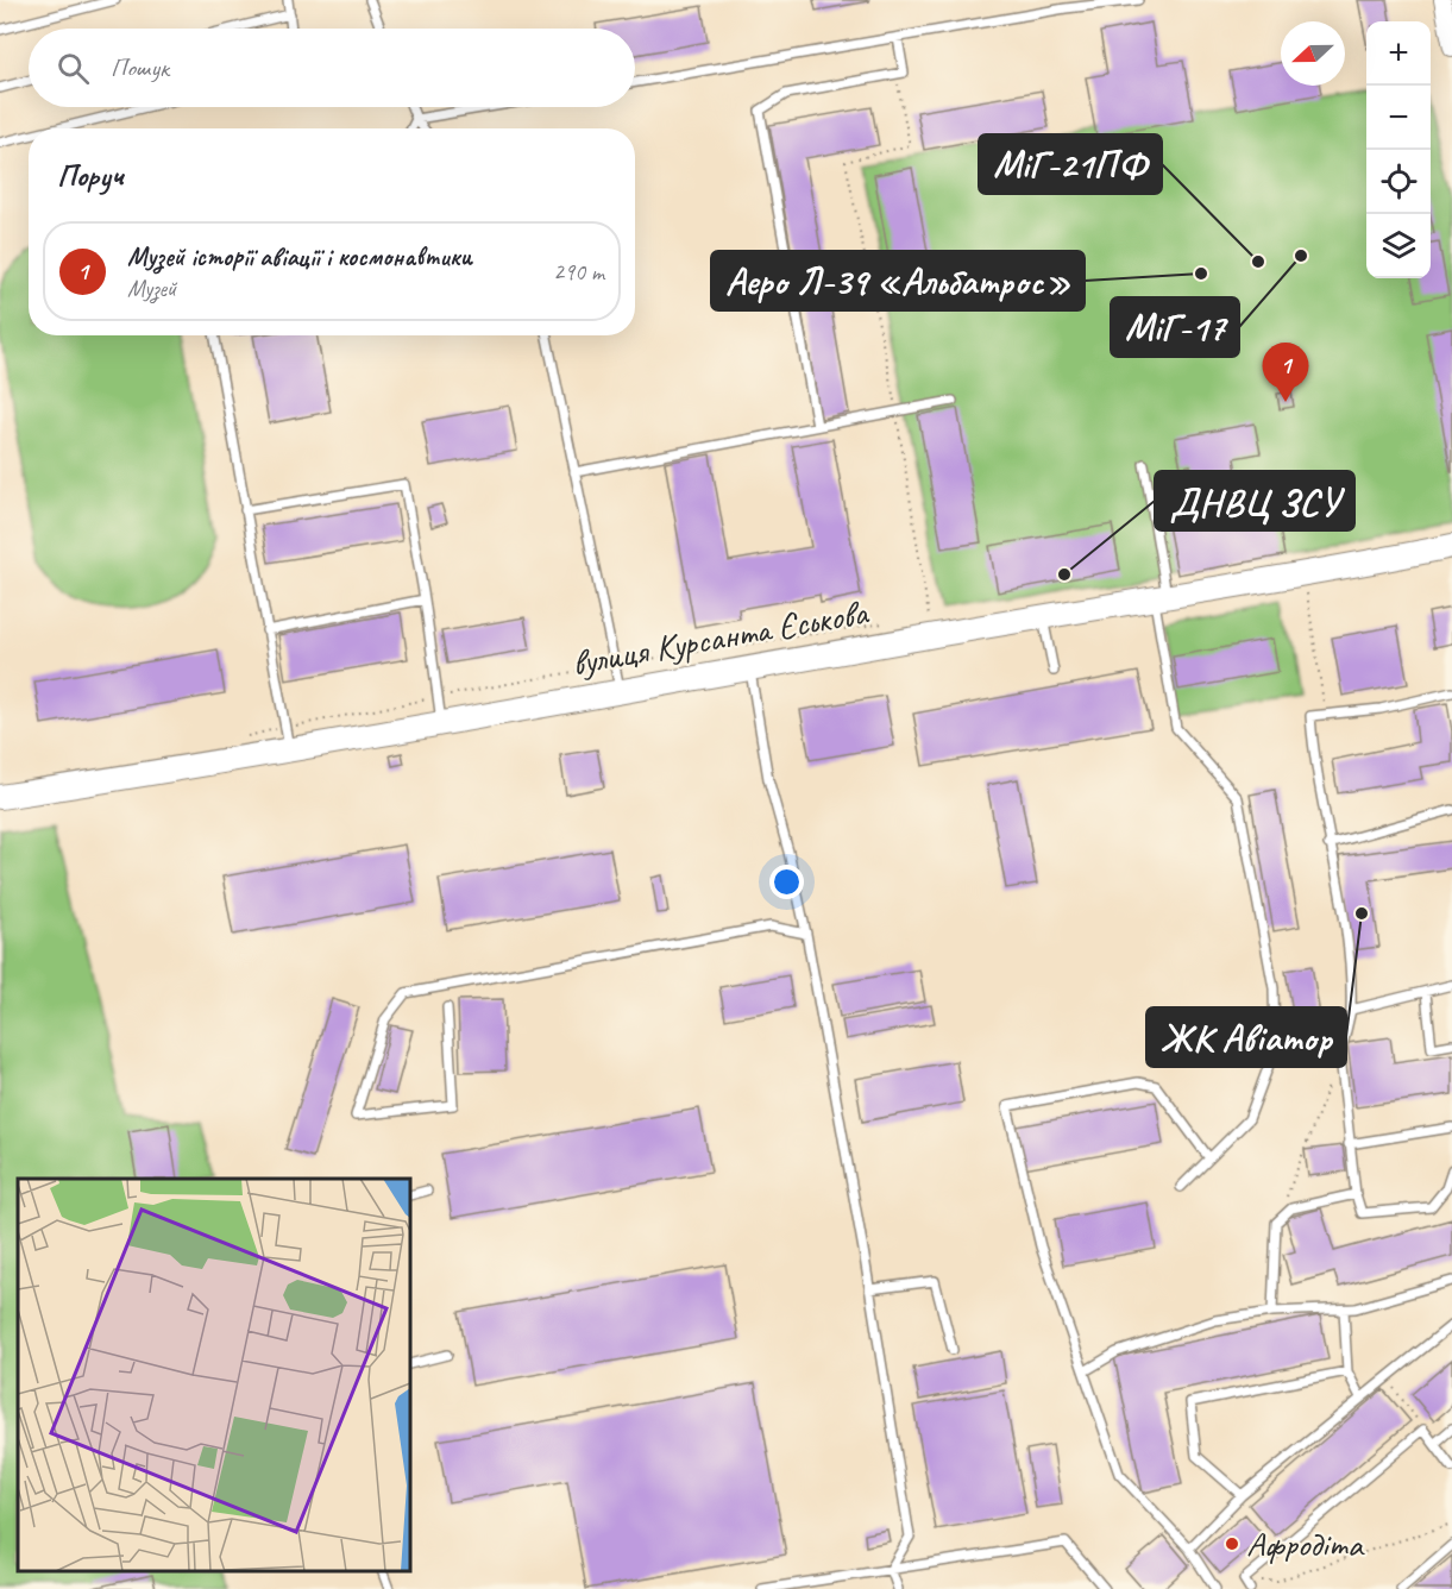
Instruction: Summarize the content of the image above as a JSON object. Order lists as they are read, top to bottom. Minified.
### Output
{"streets":{"street":["вулиця Курсанта Єськова"]},"places":["МіГ-17","МіГ-21ПФ","Аеро Л-39 «Альбатрос»","ДНВЦ ЗСУ","ЖК Авіатор","Афродіта"],"north":"left","page":{"map_buttons":["+","−"],"search":"Пошук","heading":"Поруч","list":[{"mark":"1","name":"Музей історії авіації і космонавтики","note":"Музей","value":"290 m"}],"pins":"1"}}
